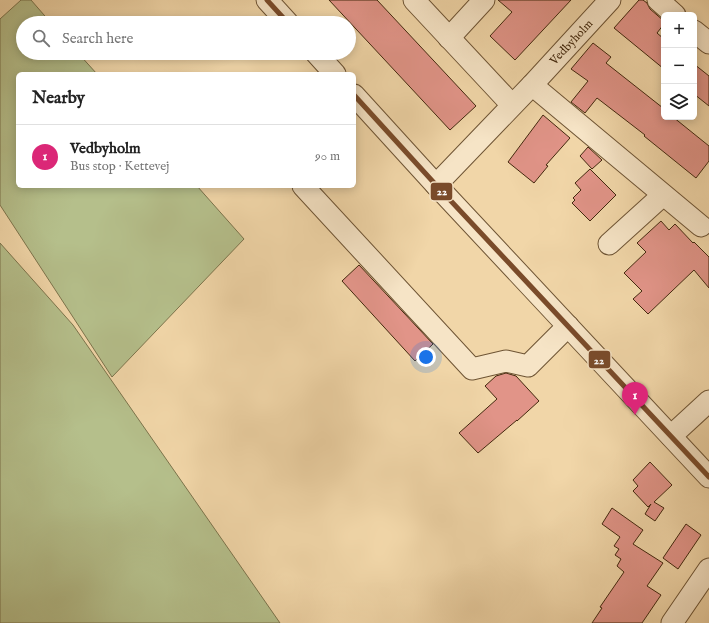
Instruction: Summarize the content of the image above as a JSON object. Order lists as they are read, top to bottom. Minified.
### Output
{"streets":{"street":["Vedbyholm"]},"lines":["transit line 22"],"page":{"map_buttons":["+","−"],"search":"Search here","heading":"Nearby","list":[{"mark":"1","name":"Vedbyholm","note":"Bus stop · Kettevej","value":"90 m"}],"pins":"1"}}
